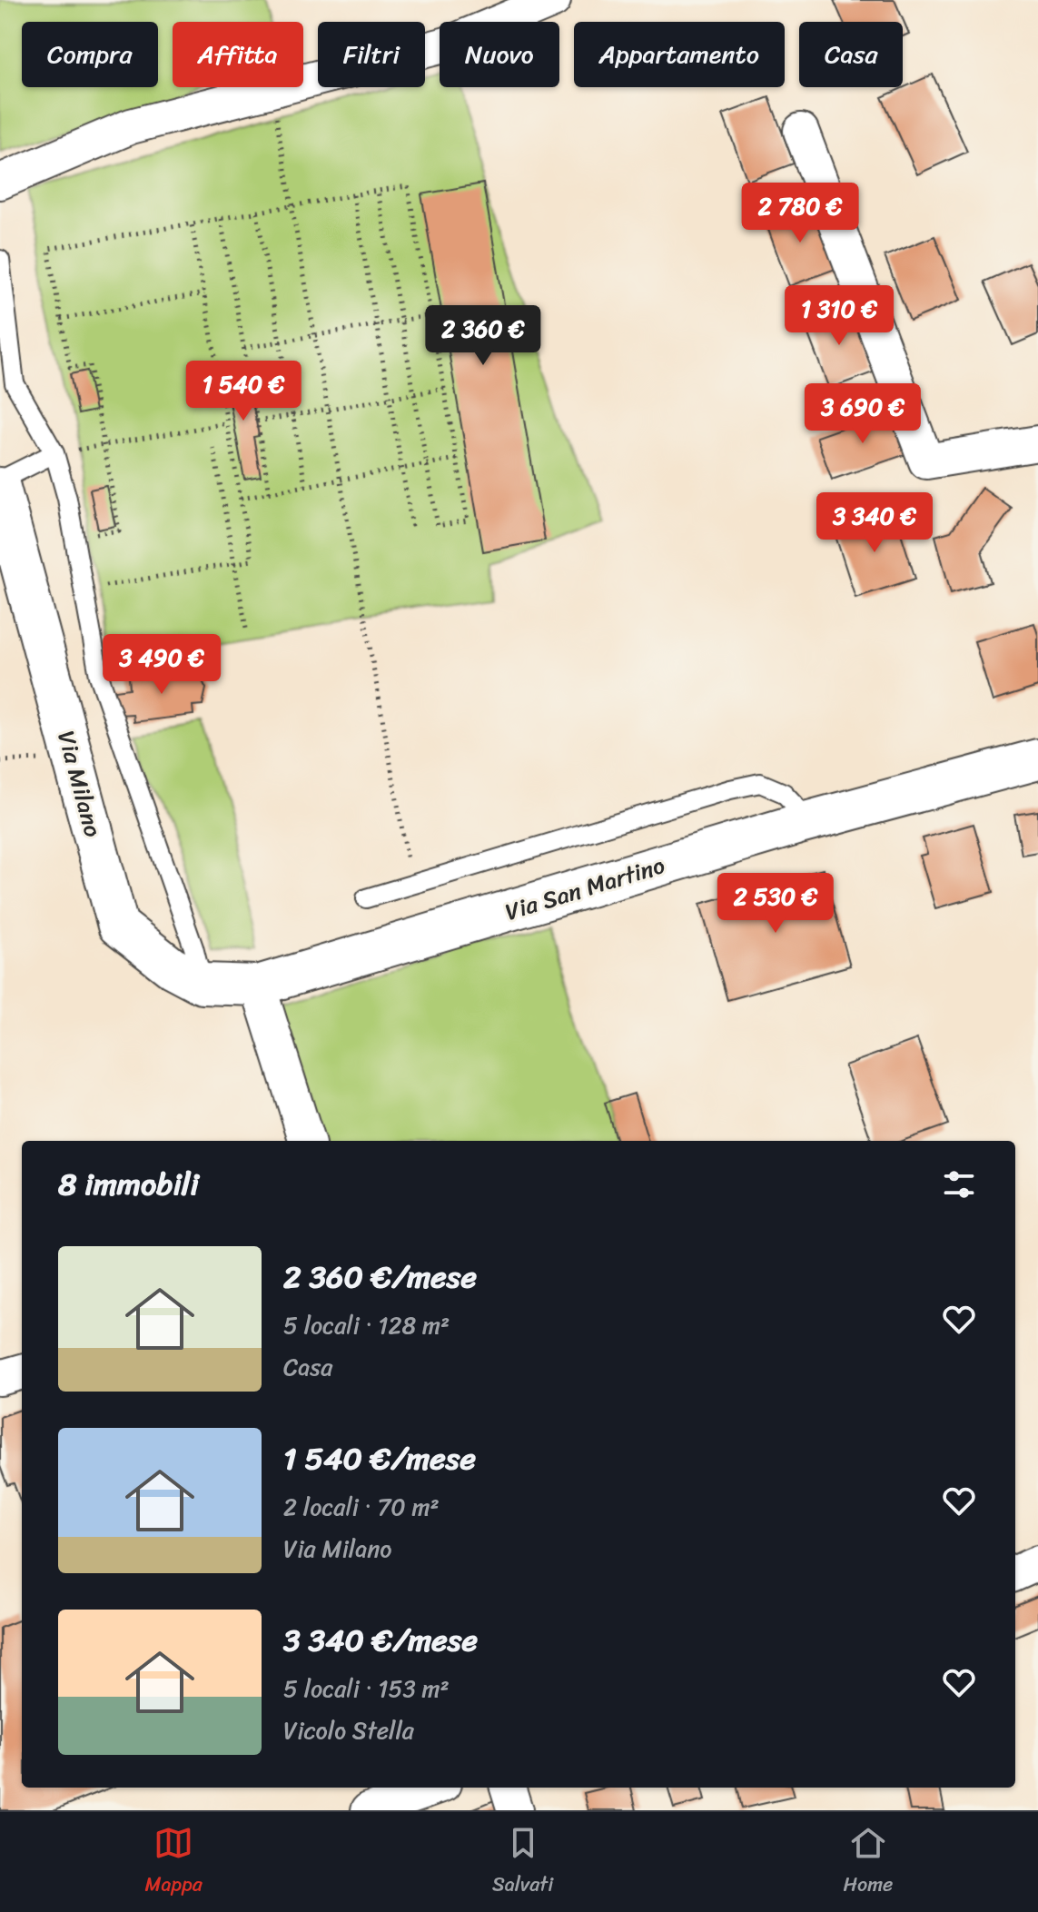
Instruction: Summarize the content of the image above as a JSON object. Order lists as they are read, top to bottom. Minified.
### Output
{"streets":{"street":["Via Milano","Via San Martino"]},"crossings":[["Via Milano","Via San Martino"]],"page":{"chip":["Compra","Affitta","Filtri","Nuovo","Appartamento","Casa"],"price":["2 780 €","1 310 €","2 360 €","1 540 €","3 690 €","3 340 €","3 490 €","2 530 €"],"heading":"8 immobili","list":[{"name":"2 360 €/mese","note":"5 locali · 128 m² · Casa"},{"name":"1 540 €/mese","note":"2 locali · 70 m² · Via Milano"},{"name":"3 340 €/mese","note":"5 locali · 153 m² · Vicolo Stella"}],"tabs":["Mappa","Salvati","Home"]}}
